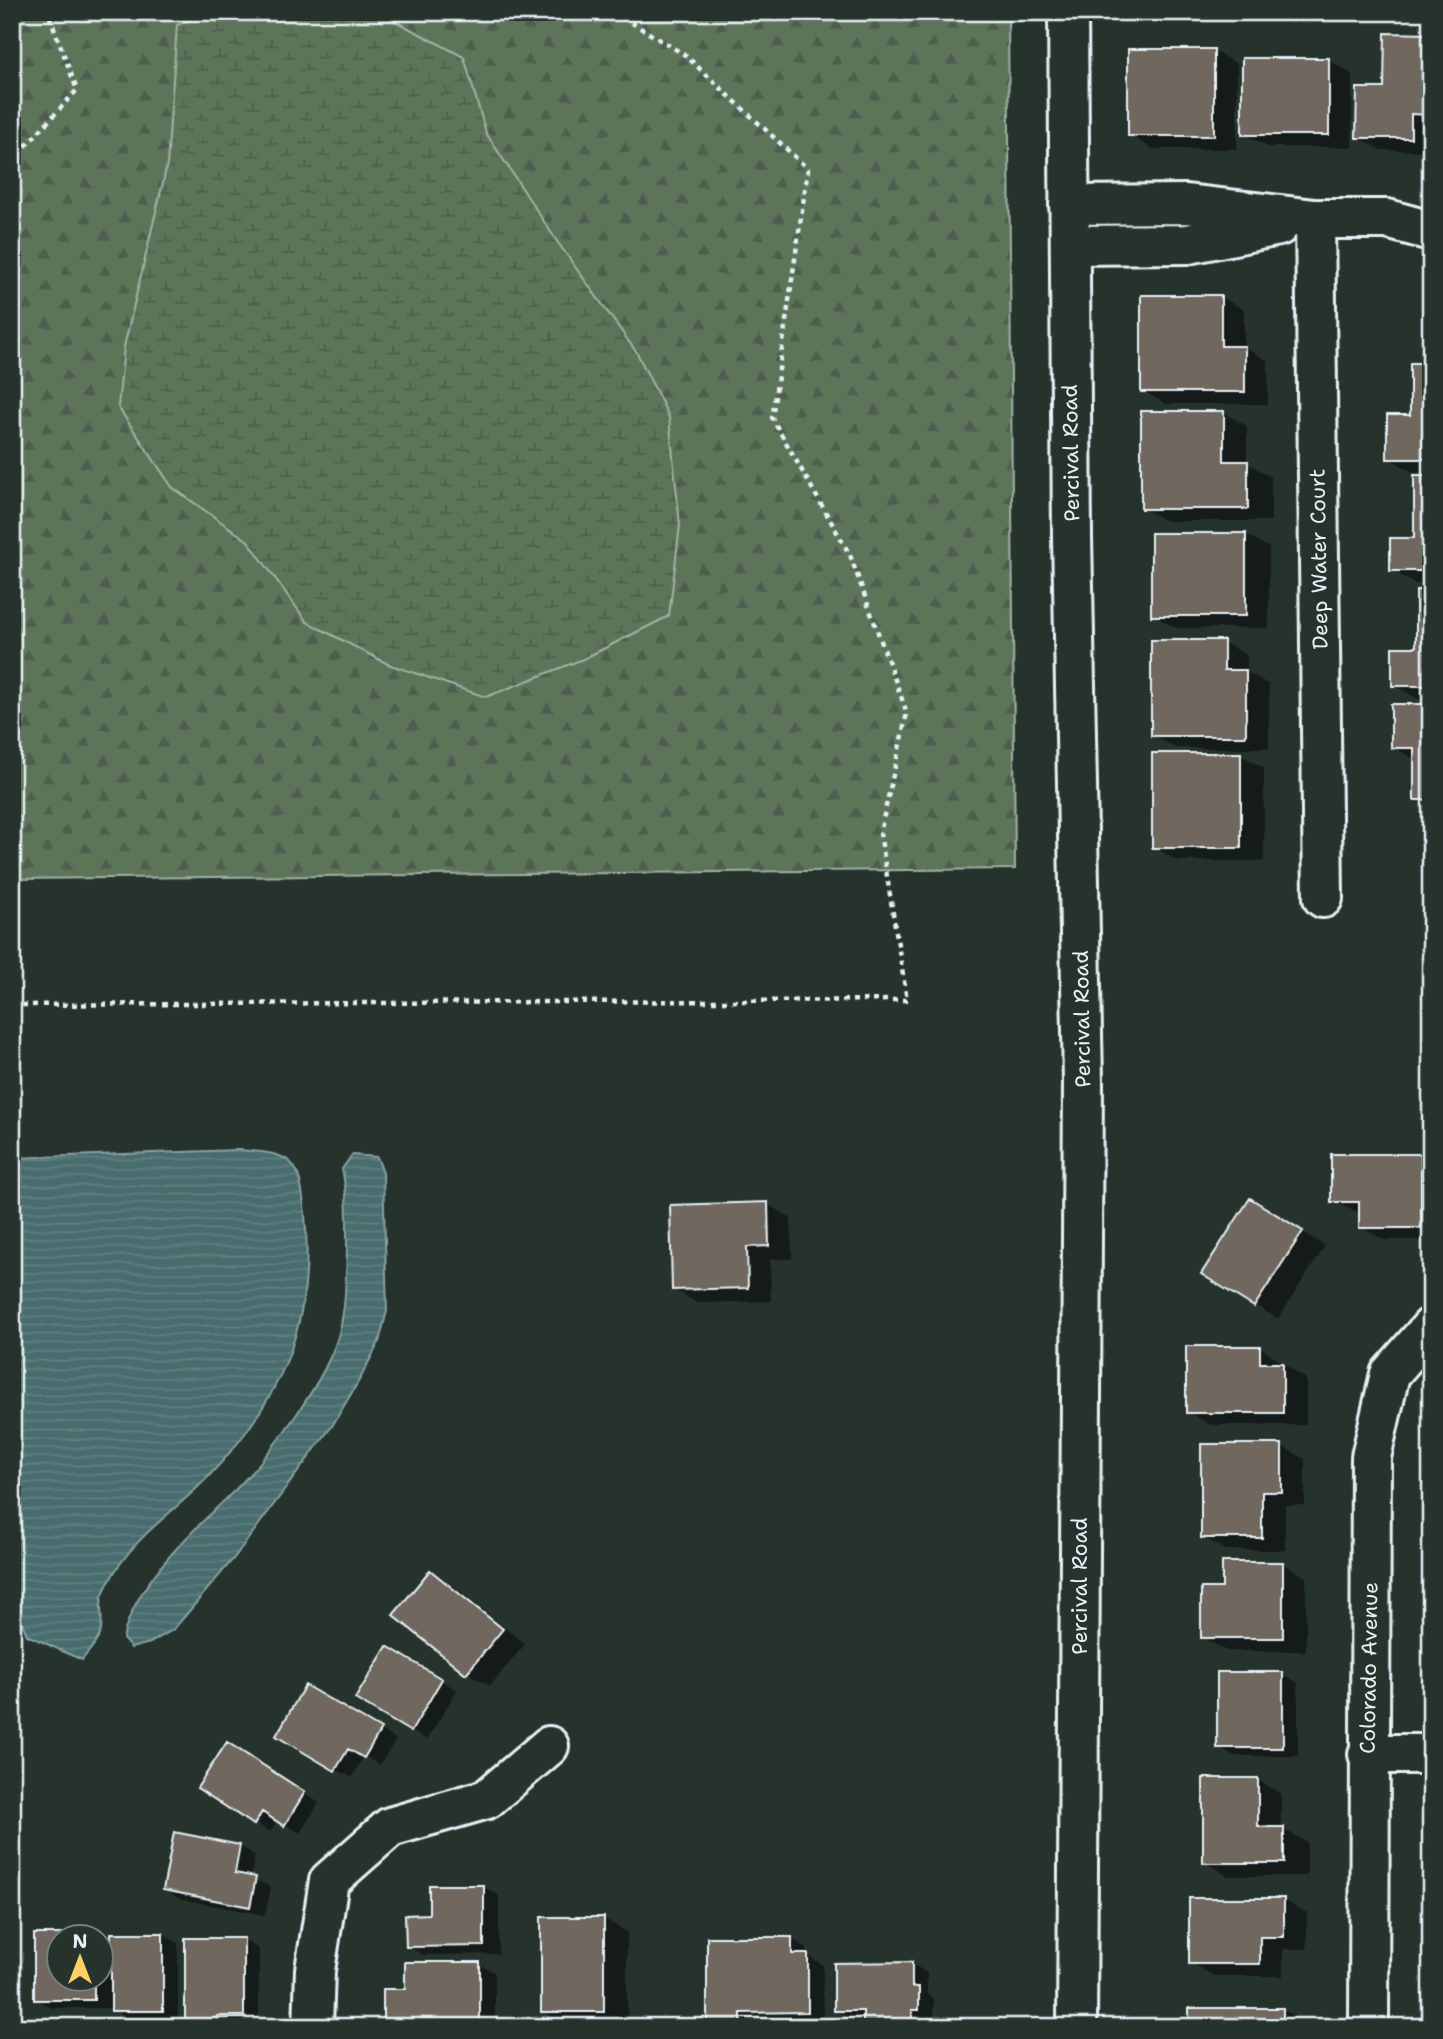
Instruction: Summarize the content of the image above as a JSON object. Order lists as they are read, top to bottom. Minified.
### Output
{"streets":{"street":["Percival Road","Deep Water Court","Colorado Avenue"]},"north":"top"}
